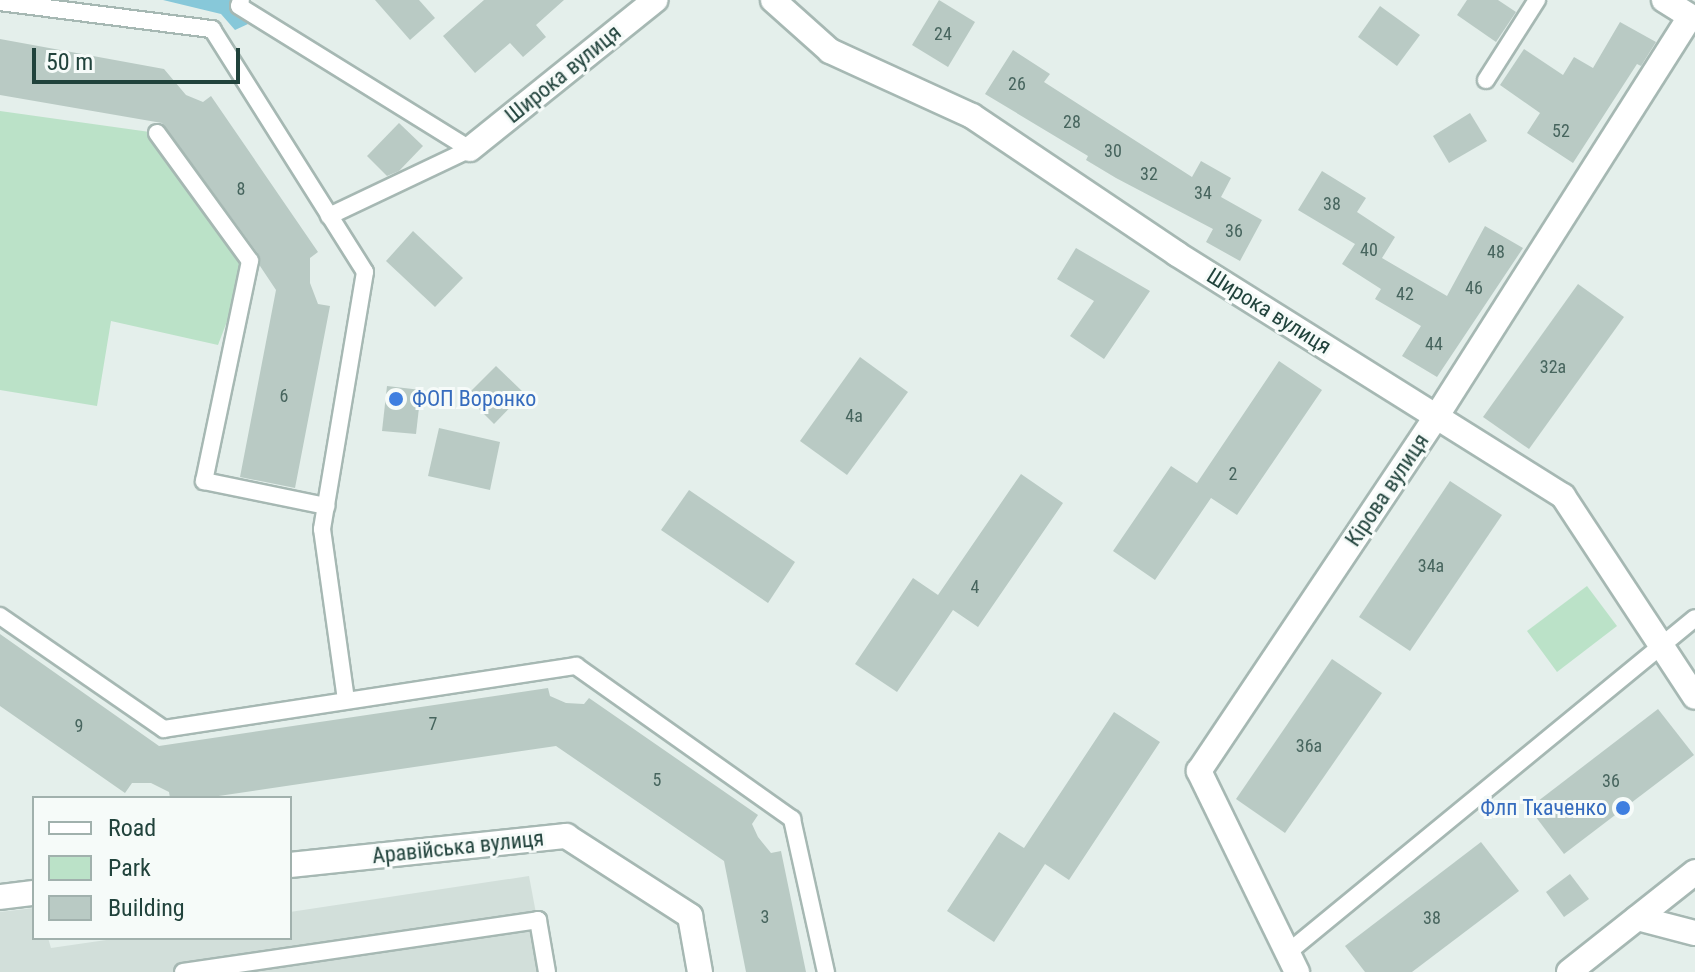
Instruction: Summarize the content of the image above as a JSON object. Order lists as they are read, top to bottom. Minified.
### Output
{"streets":{"street":["Широка вулиця","Кірова вулиця","Аравійська вулиця"]},"crossings":[["Широка вулиця","Кірова вулиця"]],"places":["ФОП Воронко","Флп Ткаченко"],"house_numbers":["24","26","28","52","30","32","8","34","38","36","40","48","46","42","44","32а","6","4а","2","34а","4","7","9","36а","5","36","3","38"],"legend":["Road","Park","Building"],"scale_bar":"50 m"}
